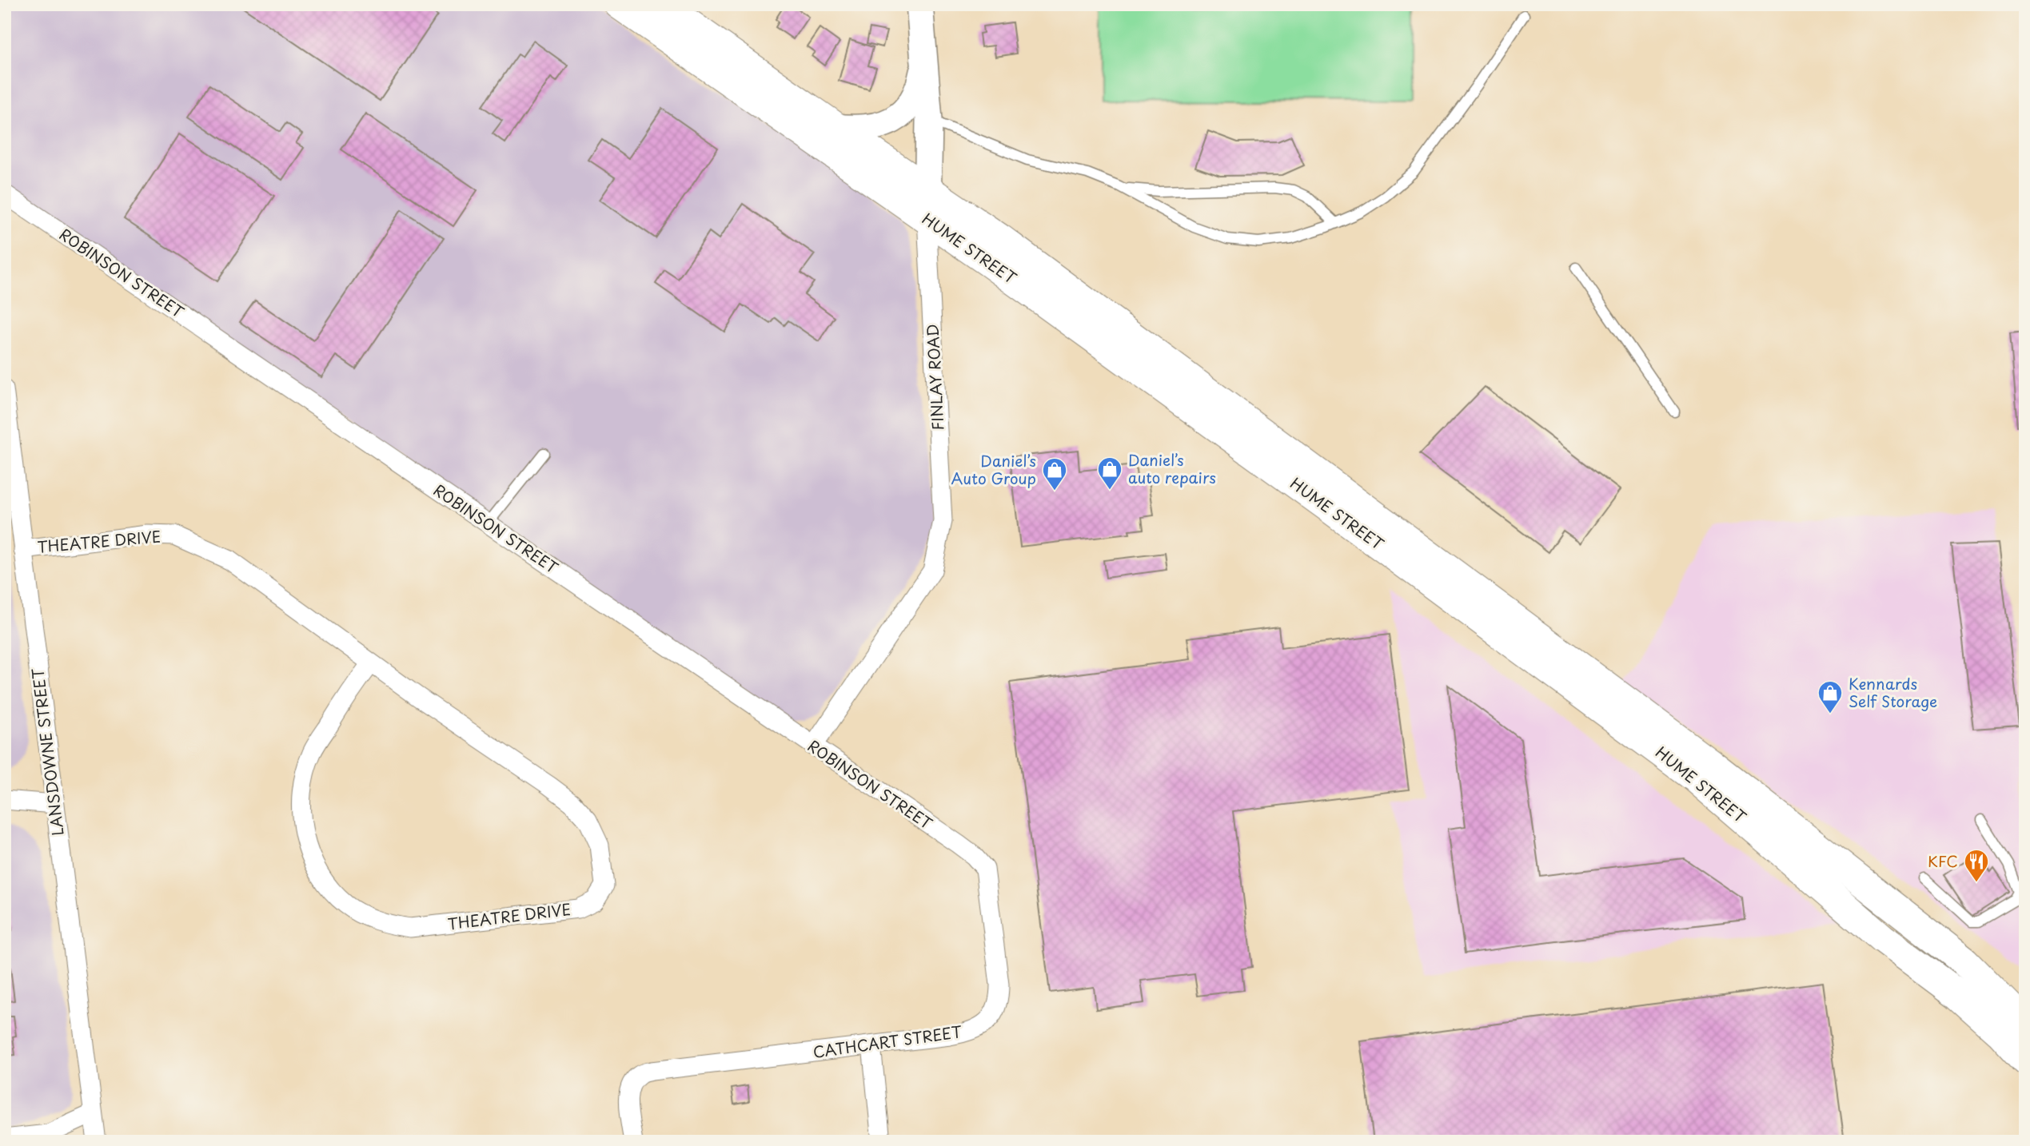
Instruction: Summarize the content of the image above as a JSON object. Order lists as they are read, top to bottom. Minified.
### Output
{"streets":{"main road":["HUME STREET"],"street":["ROBINSON STREET","FINLAY ROAD","THEATRE DRIVE","LANSDOWNE STREET","CATHCART STREET"]},"crossings":[["HUME STREET","FINLAY ROAD"],["ROBINSON STREET","FINLAY ROAD"],["ROBINSON STREET","CATHCART STREET"],["THEATRE DRIVE","LANSDOWNE STREET"]],"places":{"shop":["Daniel’s auto repairs","Daniel’s Auto Group","Kennards Self Storage"],"restaurant":["KFC"]}}
